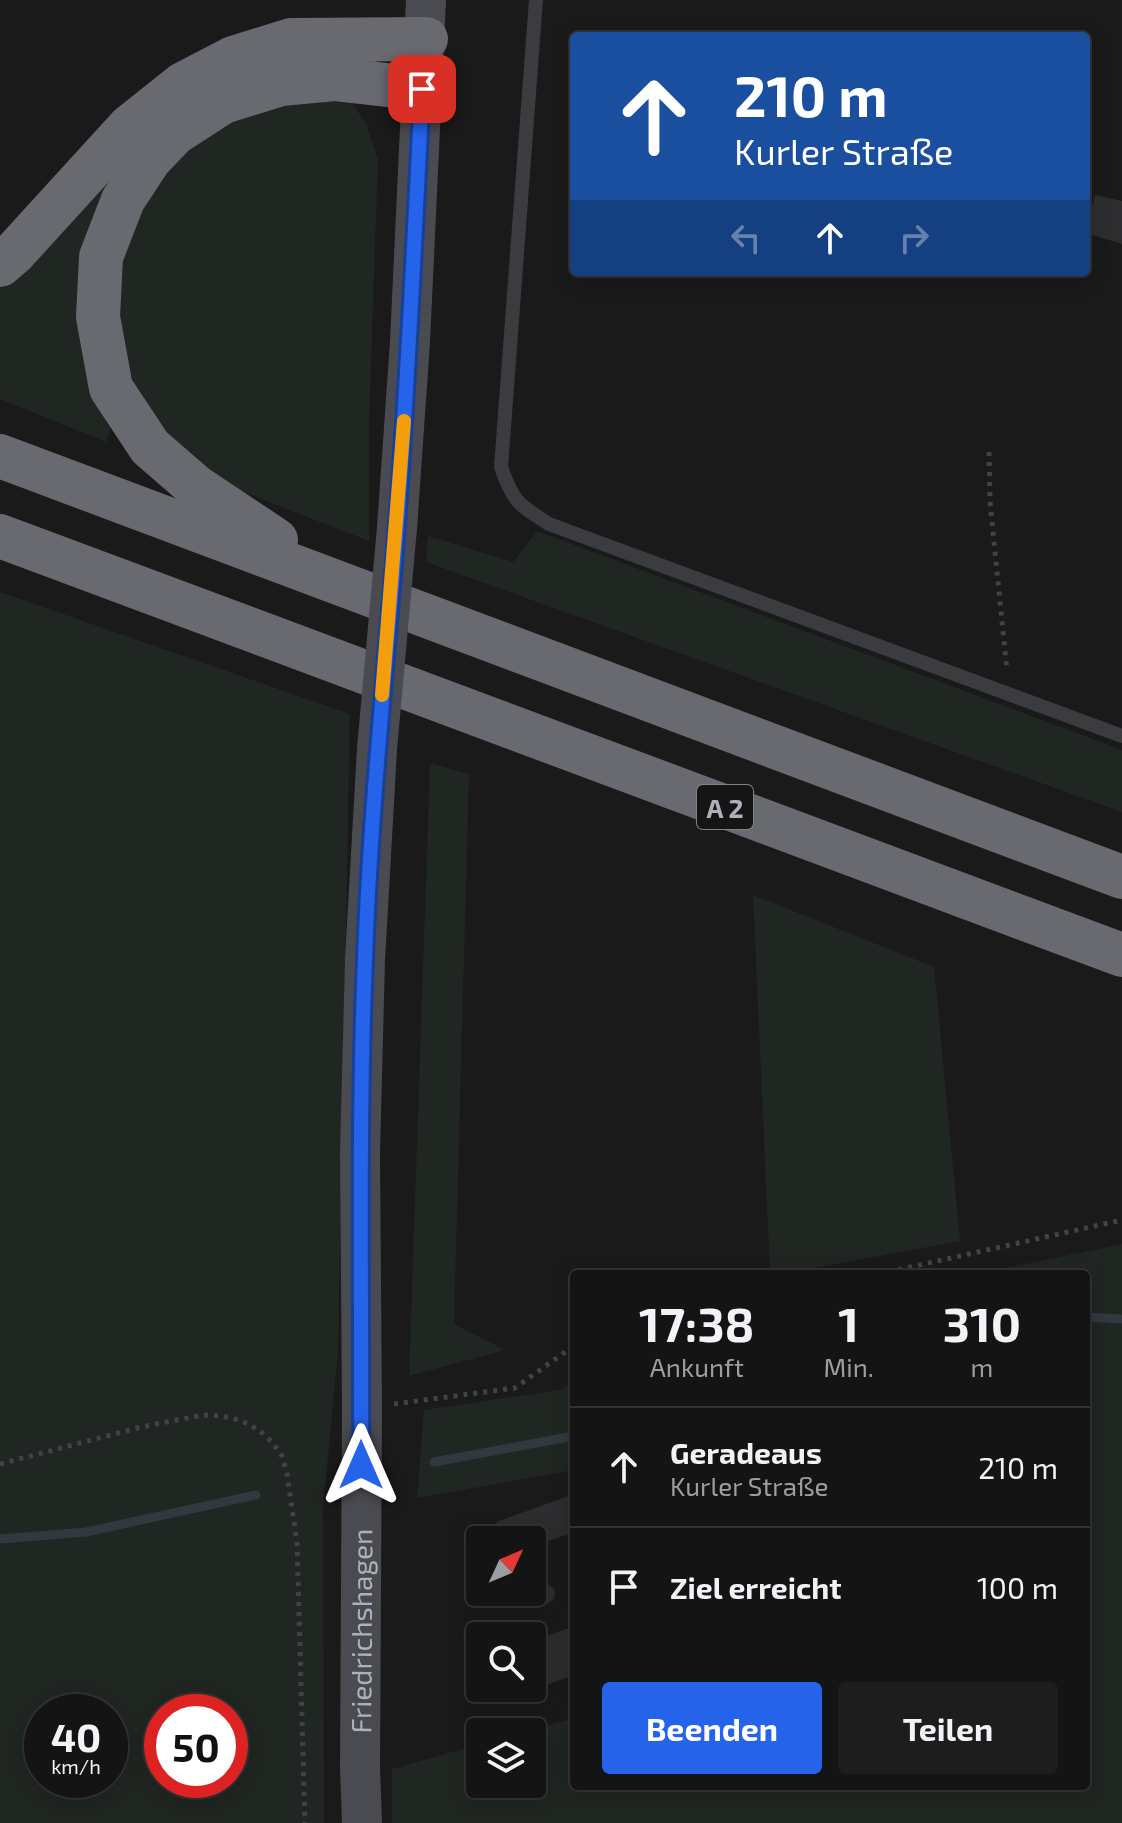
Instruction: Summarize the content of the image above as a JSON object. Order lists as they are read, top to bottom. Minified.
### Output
{"streets":{"highway":["A 2"],"main road":["Friedrichshagen"]},"north":"top right","page":{"turn":["210 m","Kurler Straße"],"eta":["17:38","Ankunft","1","Min.","310","m"],"list":[{"name":"Geradeaus","note":"Kurler Straße","value":"210 m"},{"name":"Ziel erreicht","value":"100 m"}],"buttons":["Beenden","Teilen"],"speed":"40 km/h","limit":"50"}}
